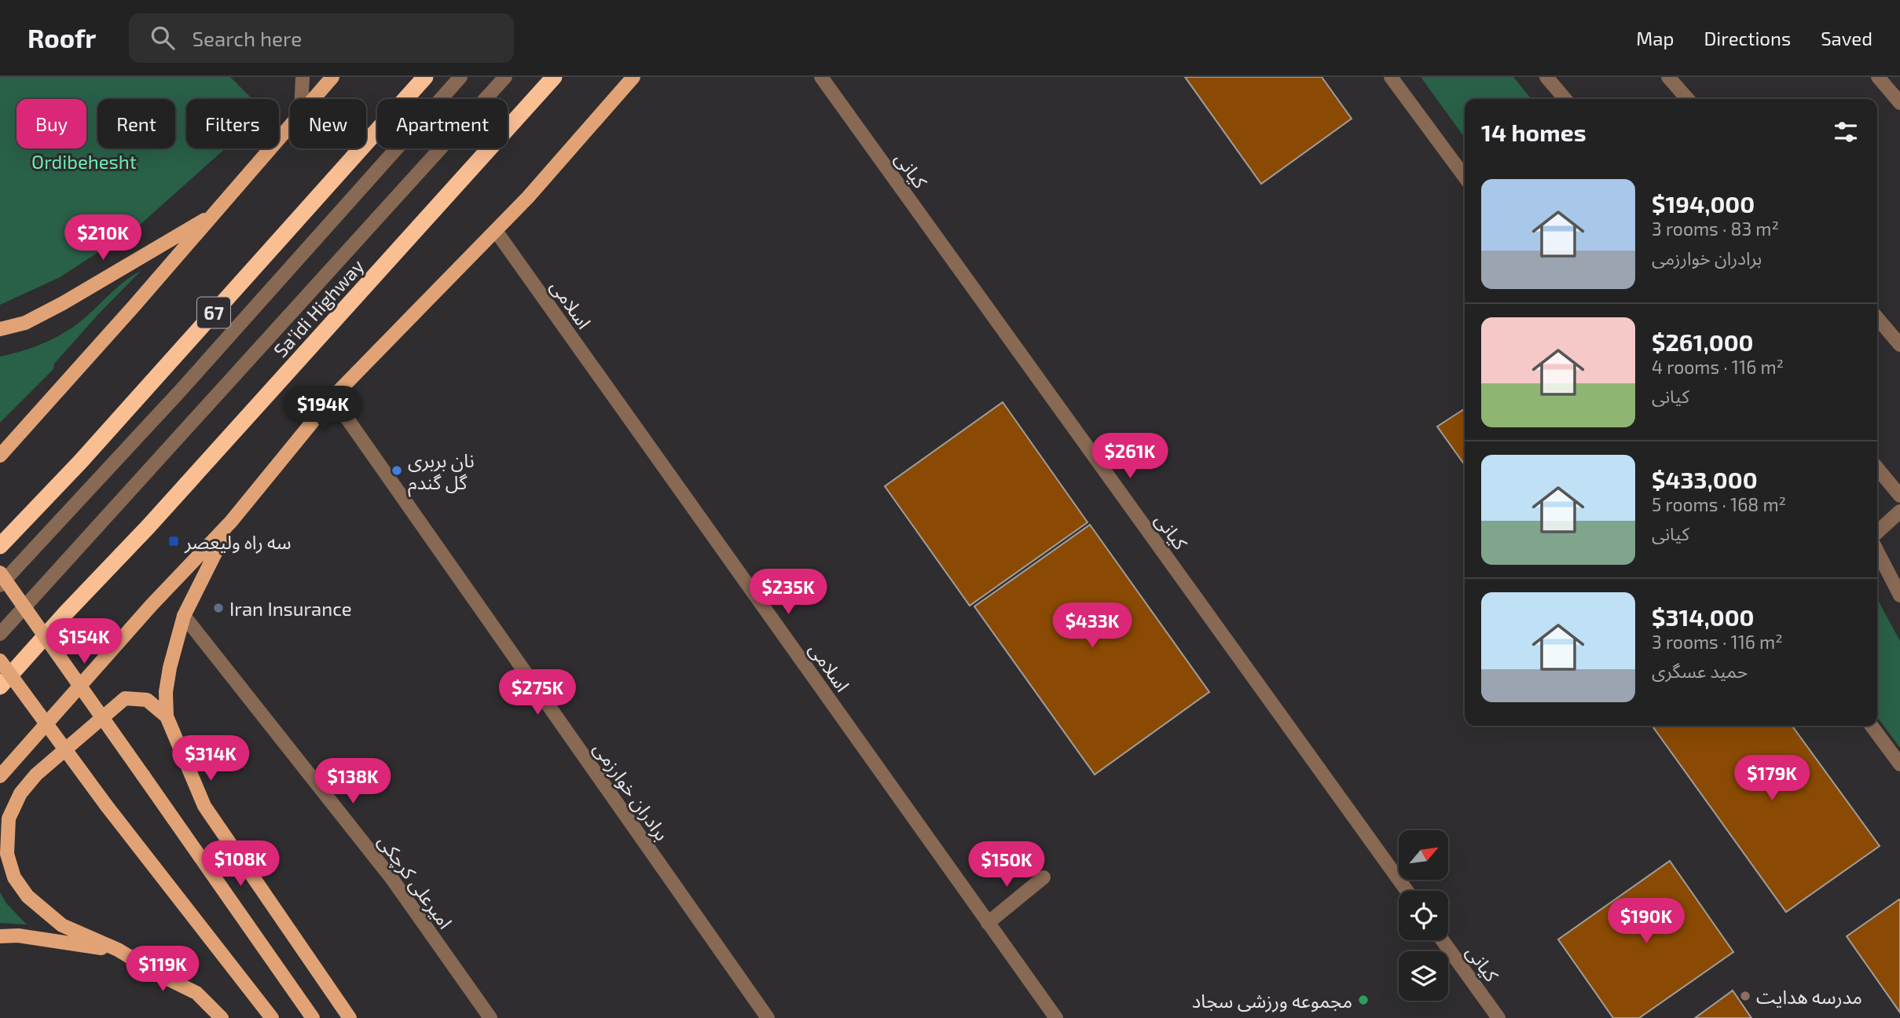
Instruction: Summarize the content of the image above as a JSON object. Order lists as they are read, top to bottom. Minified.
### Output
{"streets":{"highway":["Sa'idi Highway","67"],"street":["کیانی","اسلامی","برادران خوارزمی","امیرعلی کرچکی"]},"parks":["Ordibehesht"],"places":{"other":["نان بربری گل گندم","Iran Insurance","مدرسه هدایت","مجموعه ورزشی سجاد"],"transit":["سه راه ولیعصر"]},"north":"top right","page":{"header":"Roofr","search":"Search here","nav":["Map","Directions","Saved"],"chip":["Buy","Rent","Filters","New","Apartment"],"heading":"14 homes","list":[{"name":"$194,000","note":"3 rooms · 83 m² · برادران خوارزمی"},{"name":"$261,000","note":"4 rooms · 116 m² · کیانی"},{"name":"$433,000","note":"5 rooms · 168 m² · کیانی"},{"name":"$314,000","note":"3 rooms · 116 m² · حمید عسگری"}],"price":["$210K","$194K","$261K","$235K","$433K","$154K","$275K","$314K","$179K","$138K","$108K","$150K","$190K","$119K"]}}
